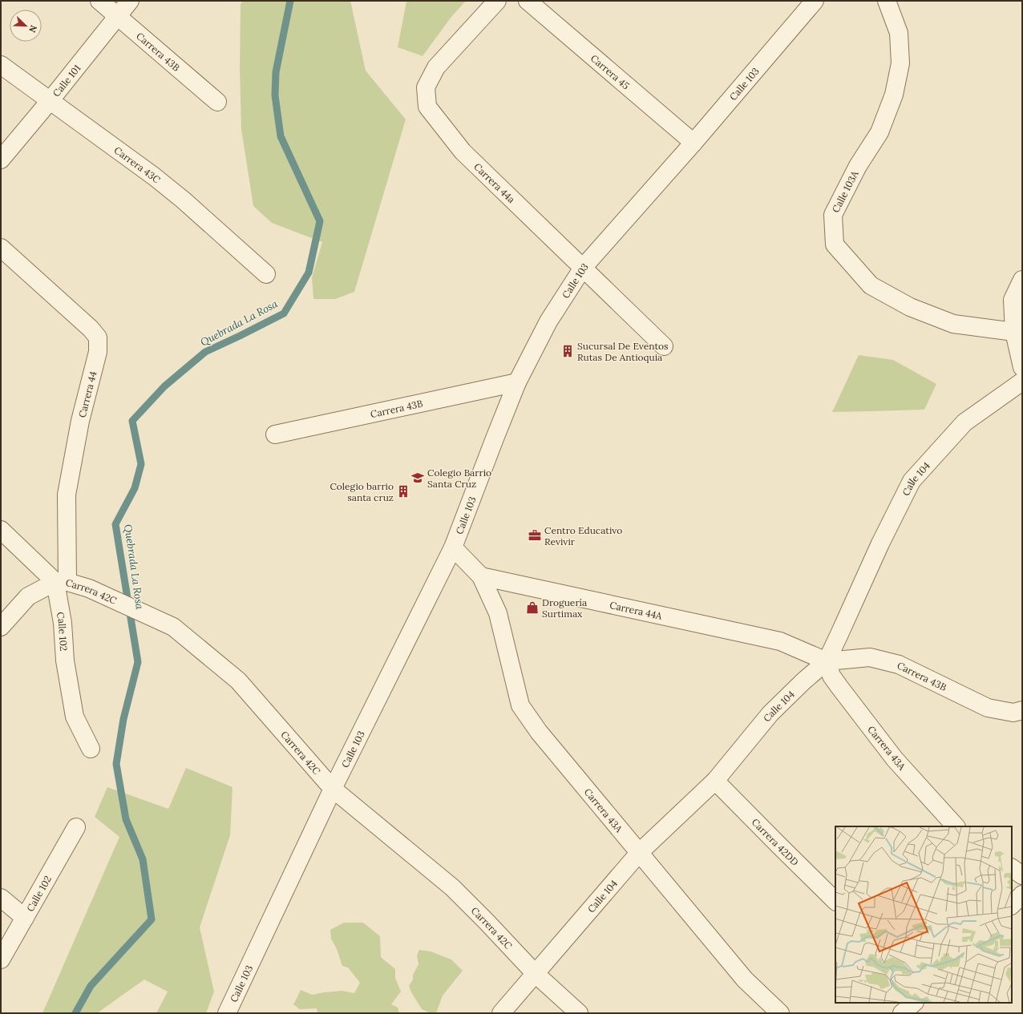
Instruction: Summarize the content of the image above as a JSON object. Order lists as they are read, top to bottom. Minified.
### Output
{"streets":{"street":["Carrera 43B","Carrera 45","Calle 101","Calle 103","Carrera 43C","Carrera 44a","Calle 103A","Carrera 44","Calle 104","Carrera 42C","Carrera 44A","Calle 102","Carrera 43A","Carrera 42DD"]},"crossings":[["Carrera 43B","Calle 101"],["Carrera 43B","Calle 103"],["Carrera 43B","Calle 104"],["Carrera 43B","Carrera 44A"],["Carrera 43B","Carrera 43A"],["Carrera 45","Calle 103"],["Calle 101","Carrera 43C"],["Calle 103","Carrera 44a"],["Calle 103","Carrera 42C"],["Carrera 44","Carrera 42C"],["Carrera 44","Calle 102"],["Calle 104","Carrera 42C"],["Calle 104","Carrera 44A"],["Calle 104","Carrera 43A"],["Calle 104","Carrera 42DD"],["Carrera 42C","Calle 102"],["Carrera 44A","Carrera 43A"]],"water":["Quebrada La Rosa"],"places":{"building":["Sucursal De Eventos Rutas De Antioquia","Colegio barrio santa cruz"],"school or university":["Colegio Barrio Santa Cruz"],"office":["Centro Educativo Revivir"],"shop":["Droguería Surtimax"]},"north":"bottom right"}
